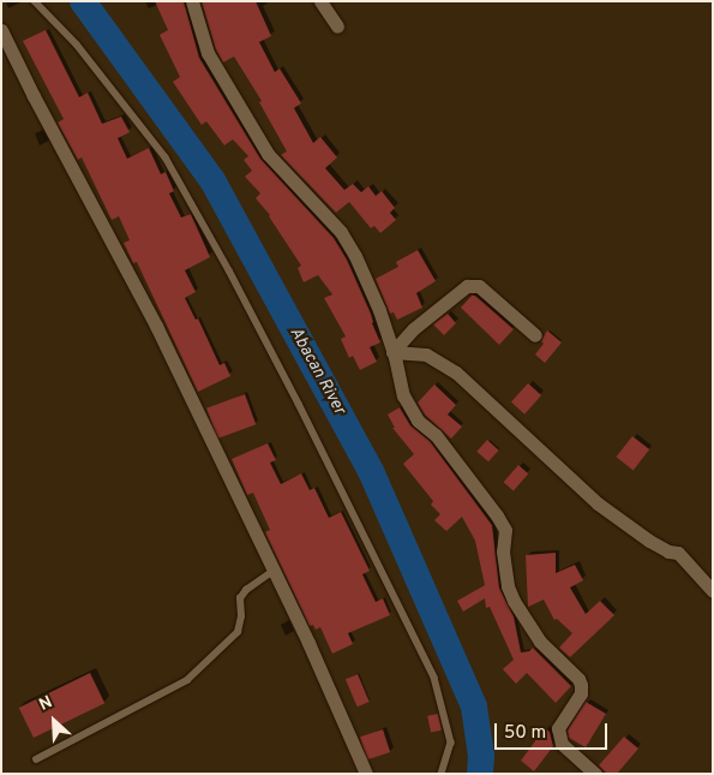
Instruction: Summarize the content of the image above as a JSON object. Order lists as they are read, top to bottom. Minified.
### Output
{"water":["Abacan River"],"scale_bar":"50 m","north":"top left"}
